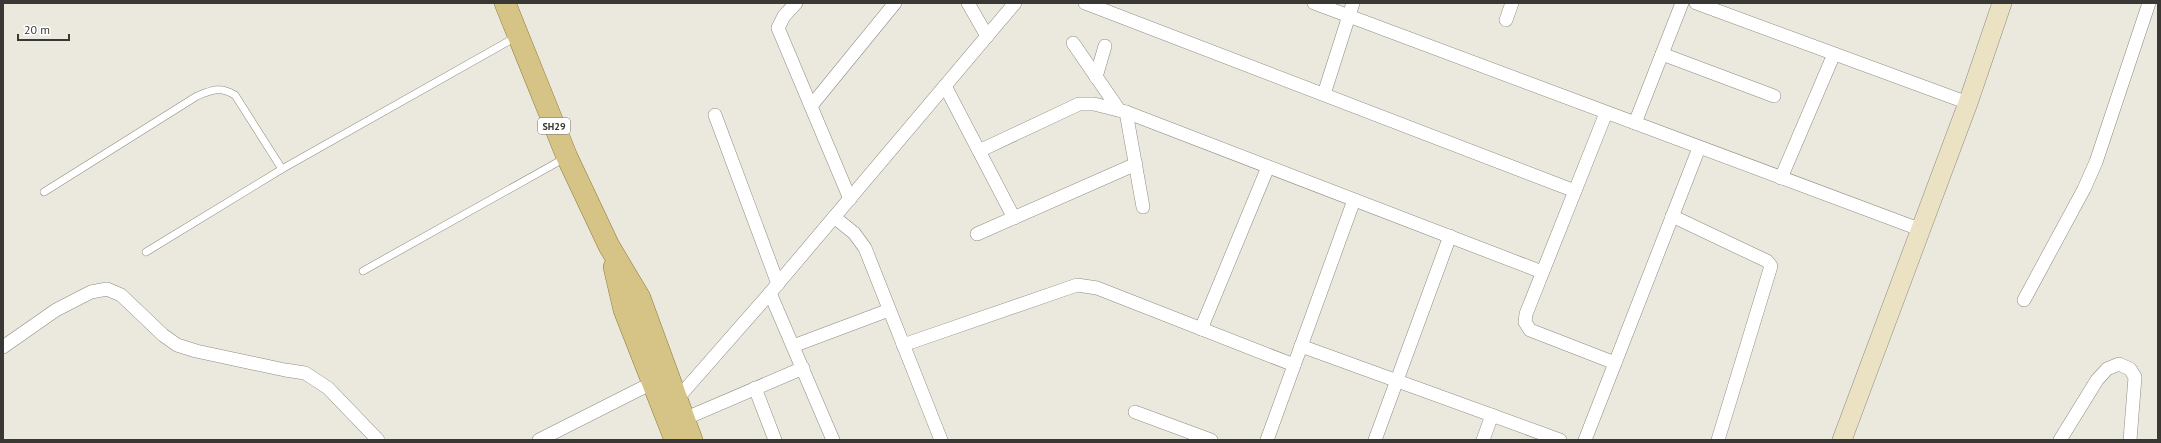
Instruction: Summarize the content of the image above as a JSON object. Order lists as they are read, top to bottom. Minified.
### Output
{"streets":{"main road":["SH29"]},"scale_bar":"20 m"}
